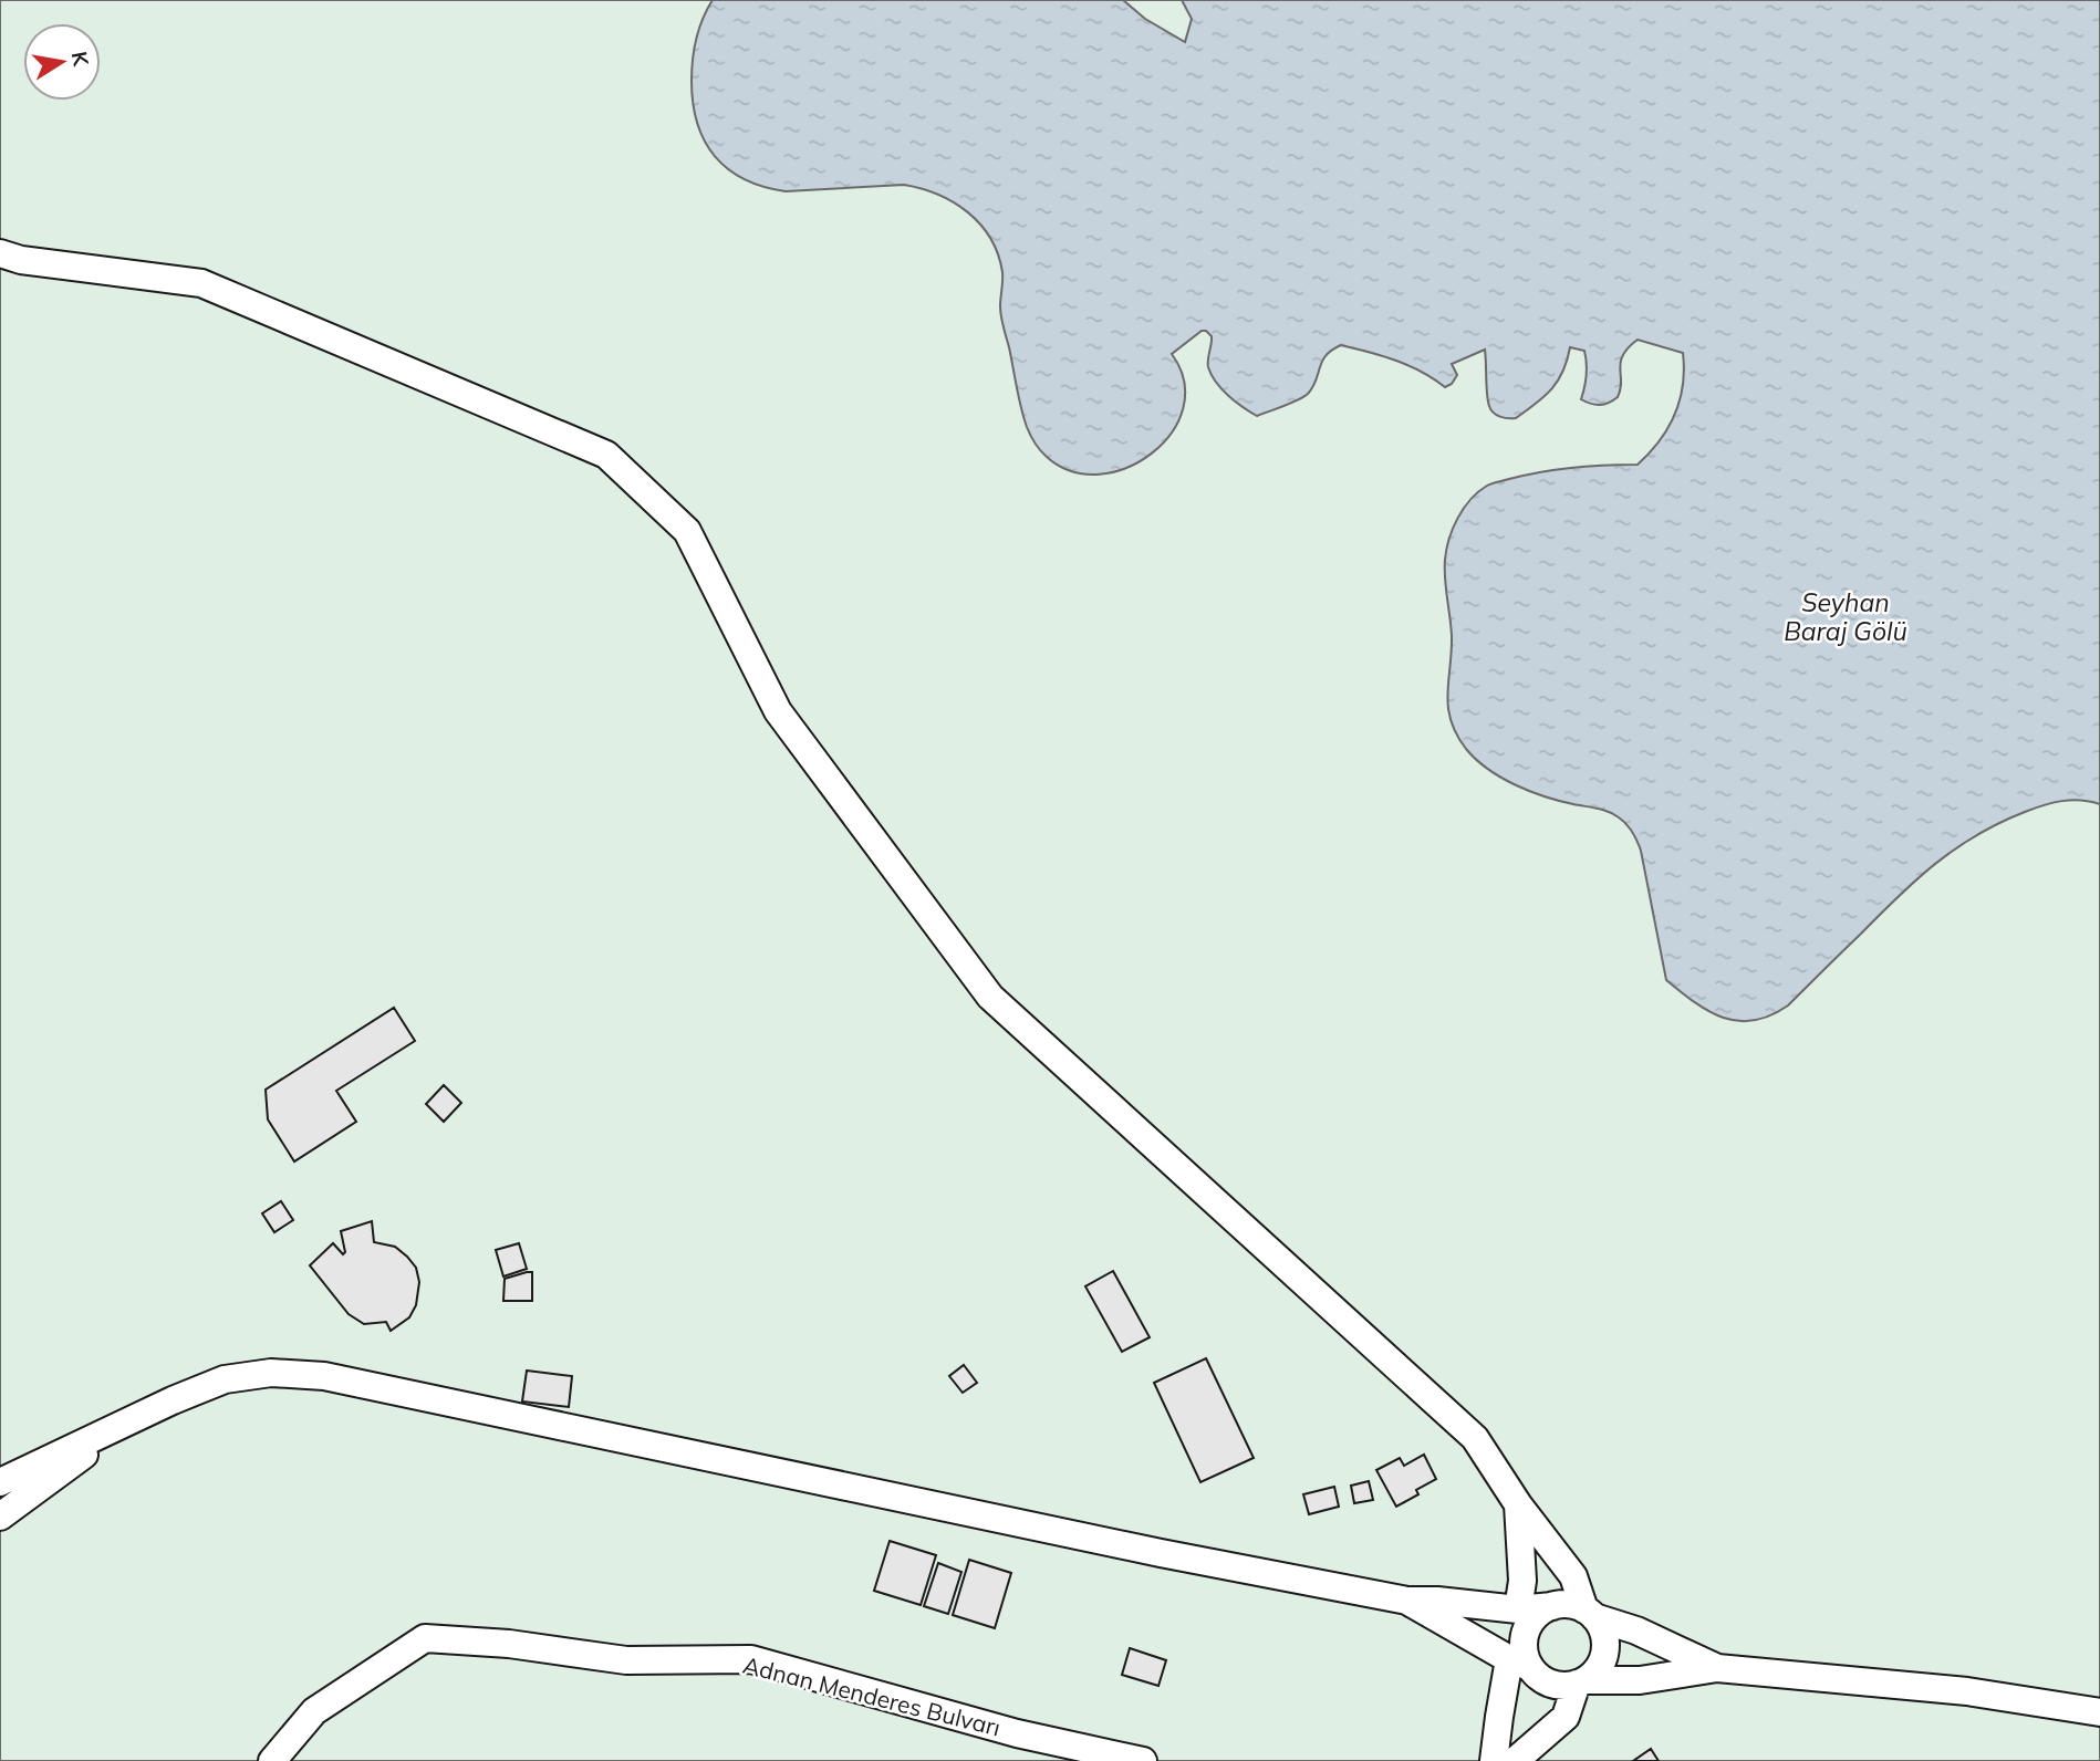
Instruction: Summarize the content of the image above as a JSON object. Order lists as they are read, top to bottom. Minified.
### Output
{"streets":{"main road":["Adnan Menderes Bulvarı"]},"water":["Seyhan Baraj Gölü"],"north":"right"}
